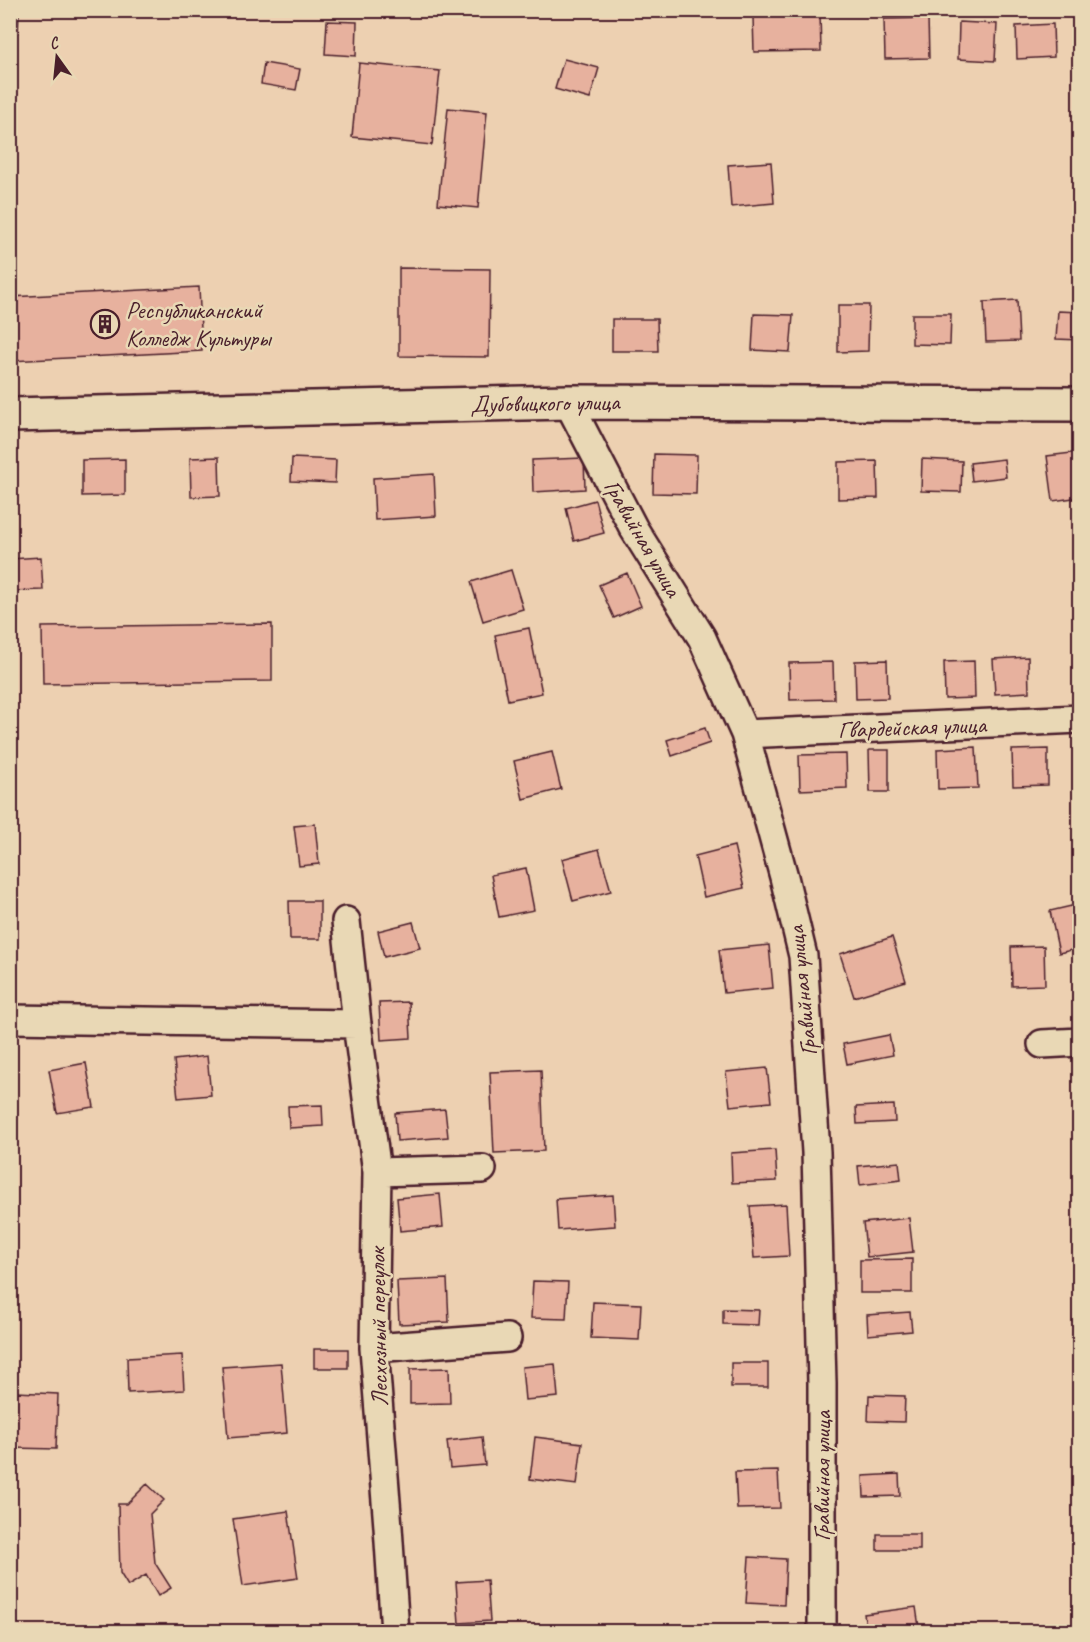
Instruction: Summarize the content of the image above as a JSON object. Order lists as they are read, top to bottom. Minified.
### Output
{"streets":{"street":["Дубовицкого улица","Гравийная улица","Гвардейская улица","Лесхозный переулок"]},"crossings":[["Дубовицкого улица","Гравийная улица"],["Гравийная улица","Гвардейская улица"]],"places":{"building":["Республиканский Колледж Культуры"]},"north":"top"}
